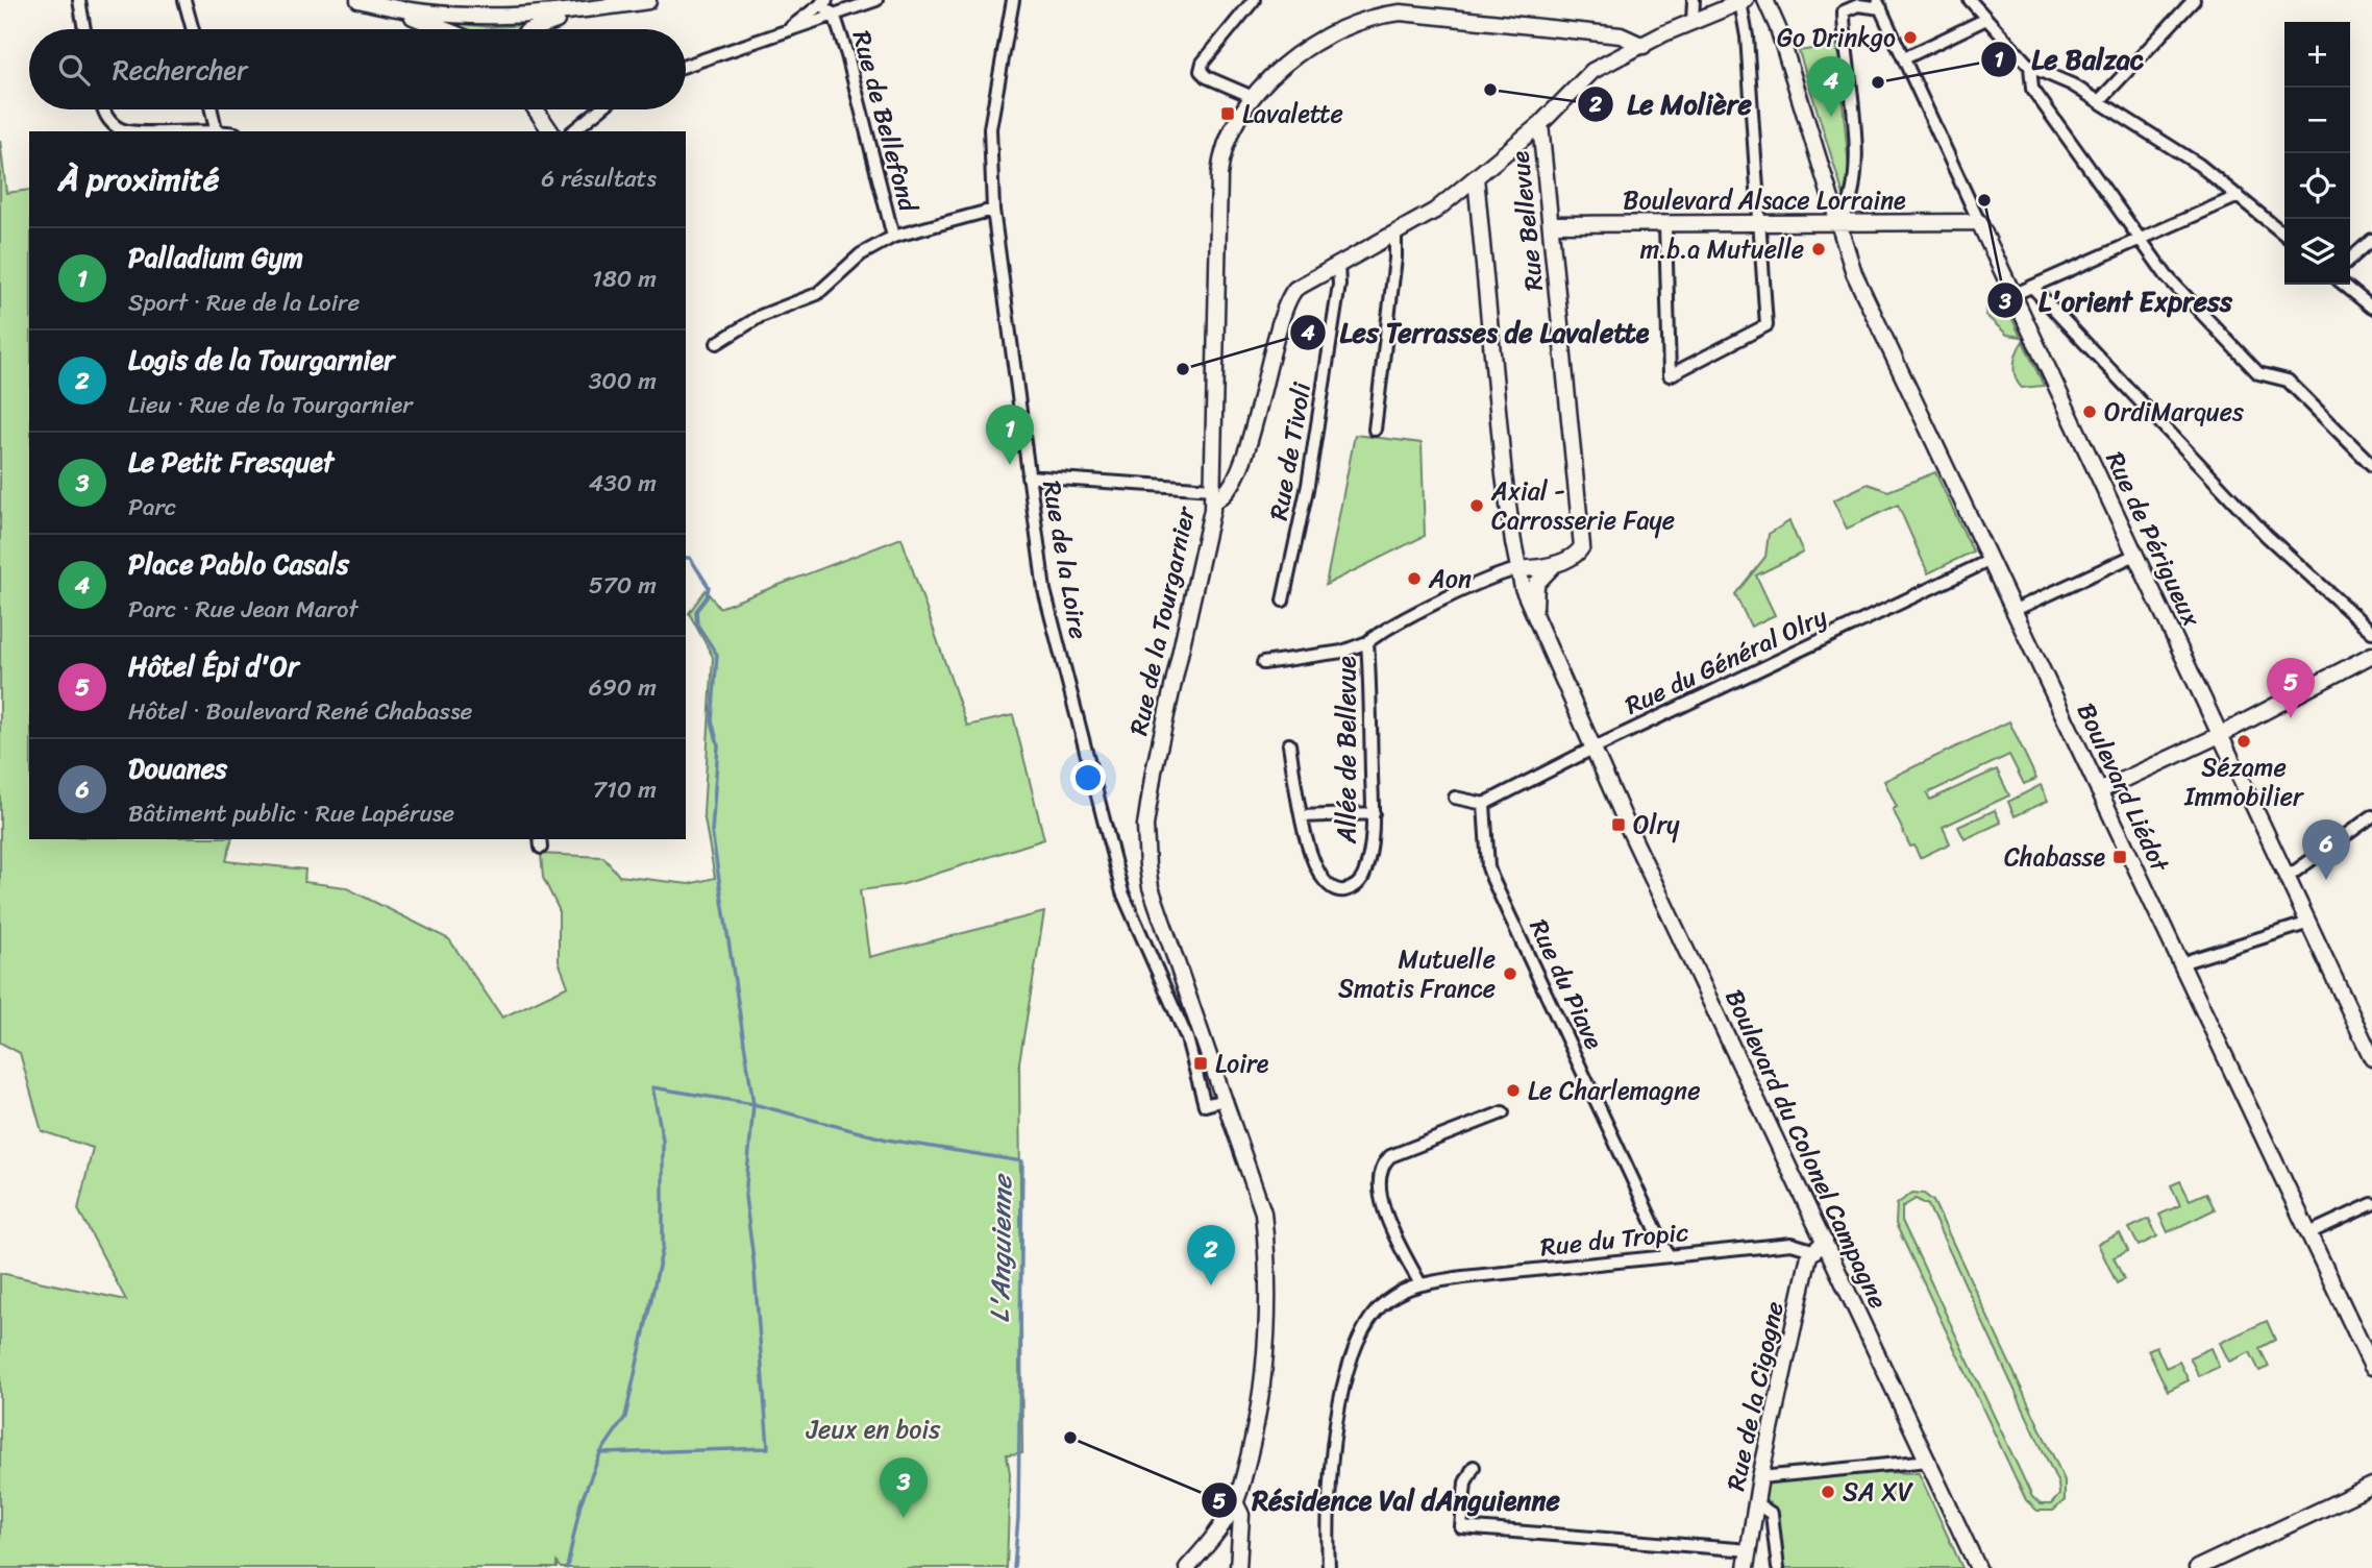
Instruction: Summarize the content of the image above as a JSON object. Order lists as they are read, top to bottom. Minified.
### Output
{"streets":{"street":["Rue de Bellefond","Boulevard Alsace Lorraine","Rue Bellevue","Rue de Tivoli","Rue de Périgueux","Rue de la Loire","Rue de la Tourgarnier","Rue du Général Olry","Allée de Bellevue","Boulevard Liédot","Rue du Piave","Boulevard du Colonel Campagne","Rue du Tropic","Rue de la Cigogne"]},"crossings":[["Boulevard Alsace Lorraine","Rue Bellevue"],["Boulevard Alsace Lorraine","Rue de Périgueux"],["Boulevard Alsace Lorraine","Boulevard Liédot"],["Rue Bellevue","Rue de la Tourgarnier"],["Rue de Tivoli","Rue de la Tourgarnier"],["Rue de la Loire","Rue de la Tourgarnier"],["Rue du Général Olry","Boulevard Liédot"],["Rue du Général Olry","Rue du Piave"],["Rue du Général Olry","Boulevard du Colonel Campagne"],["Rue du Piave","Rue du Tropic"],["Boulevard du Colonel Campagne","Rue du Tropic"],["Boulevard du Colonel Campagne","Rue de la Cigogne"],["Rue du Tropic","Rue de la Cigogne"]],"water":["L'Anguienne"],"parks":["Jeux en bois"],"places":{"other":["Go Drinkgo","Le Balzac","Le Molière","L'orient Express","m.b.a Mutuelle","Les Terrasses de Lavalette","OrdiMarques","Axial - Carrosserie Faye","Aon","Sézame Immobilier","Mutuelle Smatis France","Le Charlemagne","Résidence Val dAnguienne","SA XV"],"transit":["Lavalette","Olry","Chabasse","Loire"]},"page":{"map_buttons":["+","−"],"search":"Rechercher","pins":["4","1","5","6","2","3"],"heading":["À proximité","6 résultats"],"list":[{"mark":"1","name":"Palladium Gym","note":"Sport · Rue de la Loire","value":"180 m"},{"mark":"2","name":"Logis de la Tourgarnier","note":"Lieu · Rue de la Tourgarnier","value":"300 m"},{"mark":"3","name":"Le Petit Fresquet","note":"Parc","value":"430 m"},{"mark":"4","name":"Place Pablo Casals","note":"Parc · Rue Jean Marot","value":"570 m"},{"mark":"5","name":"Hôtel Épi d'Or","note":"Hôtel · Boulevard René Chabasse","value":"690 m"},{"mark":"6","name":"Douanes","note":"Bâtiment public · Rue Lapéruse","value":"710 m"}]}}
